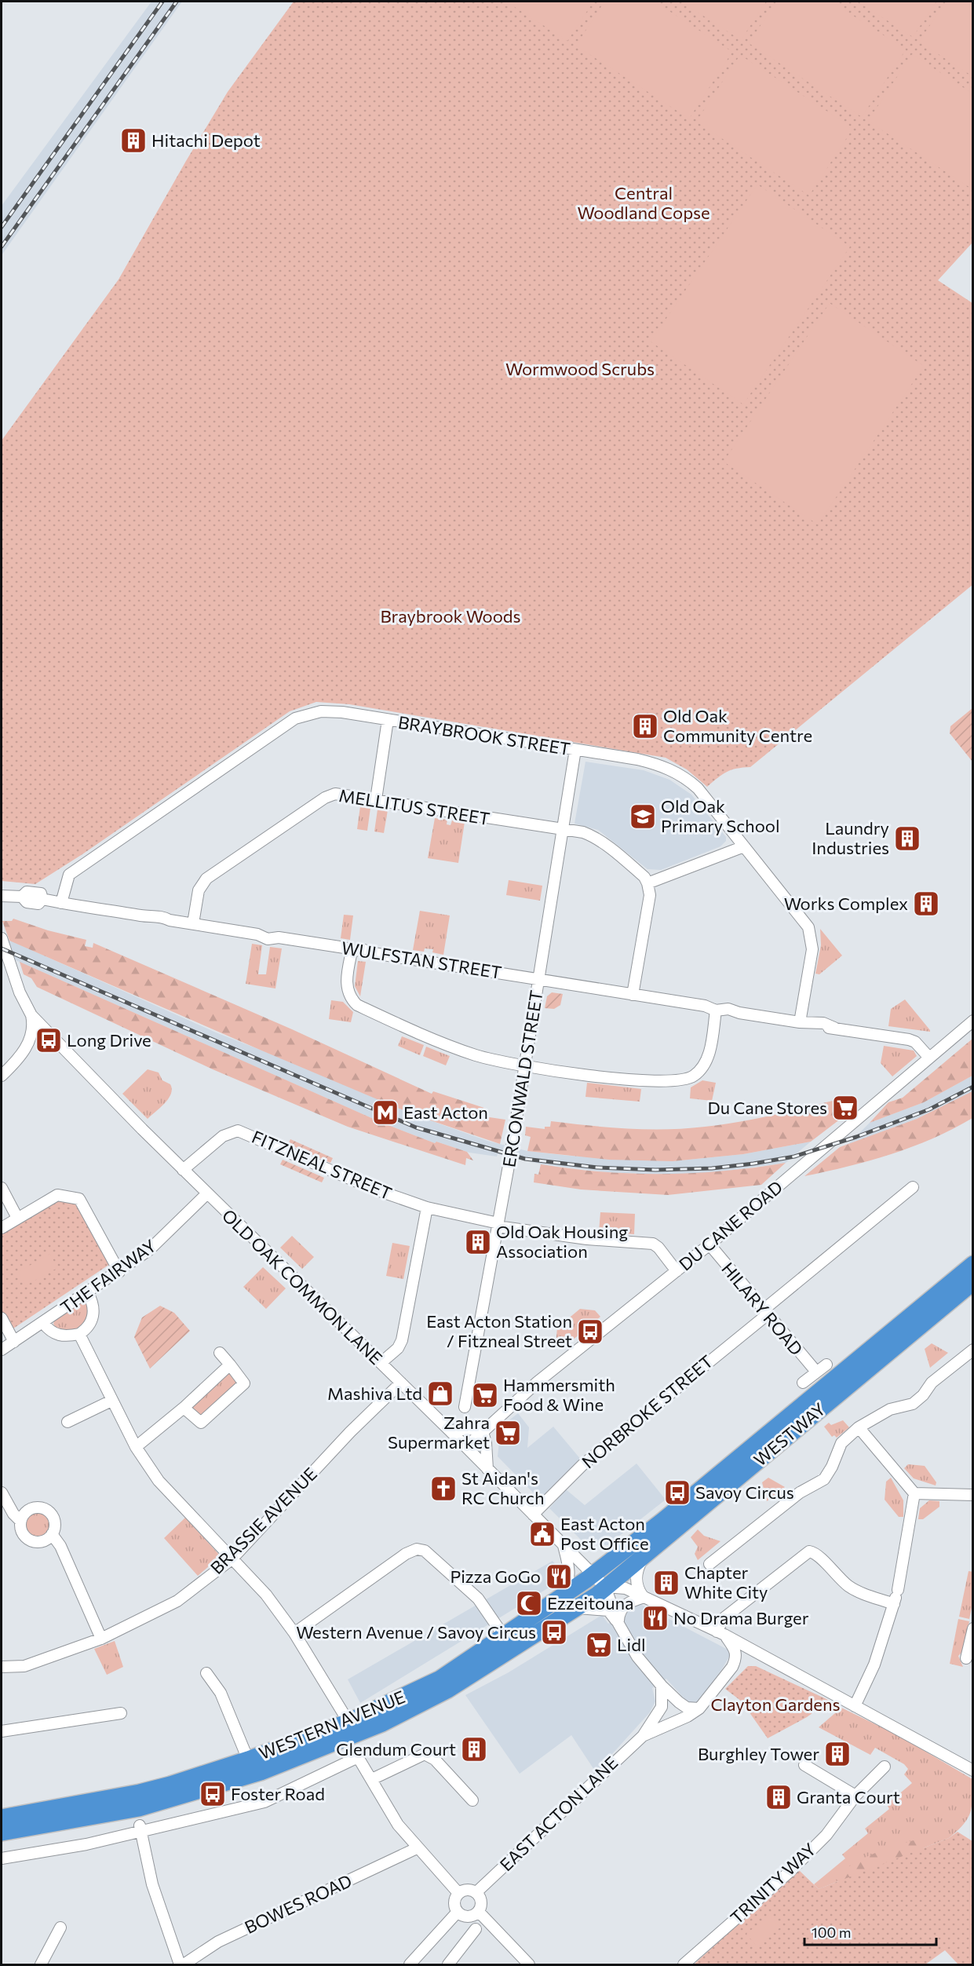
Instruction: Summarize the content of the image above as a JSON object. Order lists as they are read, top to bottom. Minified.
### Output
{"streets":{"highway":["WESTWAY","WESTERN AVENUE"],"street":["BRAYBROOK STREET","MELLITUS STREET","WULFSTAN STREET","ERCONWALD STREET","FITZNEAL STREET","DU CANE ROAD","THE FAIRWAY","OLD OAK COMMON LANE","HILARY ROAD","NORBROKE STREET","BRASSIE AVENUE","EAST ACTON LANE","TRINITY WAY","BOWES ROAD"]},"crossings":[["BRAYBROOK STREET","WULFSTAN STREET"],["BRAYBROOK STREET","ERCONWALD STREET"],["MELLITUS STREET","WULFSTAN STREET"],["MELLITUS STREET","ERCONWALD STREET"],["WULFSTAN STREET","ERCONWALD STREET"],["WULFSTAN STREET","DU CANE ROAD"],["ERCONWALD STREET","FITZNEAL STREET"],["FITZNEAL STREET","OLD OAK COMMON LANE"],["DU CANE ROAD","OLD OAK COMMON LANE"],["DU CANE ROAD","HILARY ROAD"],["THE FAIRWAY","OLD OAK COMMON LANE"],["OLD OAK COMMON LANE","NORBROKE STREET"],["OLD OAK COMMON LANE","WESTWAY"],["OLD OAK COMMON LANE","BRASSIE AVENUE"],["OLD OAK COMMON LANE","WESTERN AVENUE"],["OLD OAK COMMON LANE","EAST ACTON LANE"],["HILARY ROAD","NORBROKE STREET"],["WESTWAY","WESTERN AVENUE"]],"parks":["Central Woodland Copse","Wormwood Scrubs","Braybrook Woods","Clayton Gardens"],"places":{"building":["Hitachi Depot","Old Oak Community Centre","Laundry Industries","Works Complex","Old Oak Housing Association","Chapter White City","Glendum Court","Burghley Tower","Granta Court"],"school or university":["Old Oak Primary School"],"bus stop":["Long Drive","East Acton Station / Fitzneal Street","Savoy Circus","Western Avenue / Savoy Circus","Foster Road"],"supermarket":["Du Cane Stores","Hammersmith Food & Wine","Zahra Supermarket","Lidl"],"metro station":["East Acton"],"shop":["Mashiva Ltd"],"church":["St Aidan's RC Church"],"public building":["East Acton Post Office"],"restaurant":["Pizza GoGo","No Drama Burger"],"mosque":["Ezzeitouna"]},"scale_bar":"100 m"}
